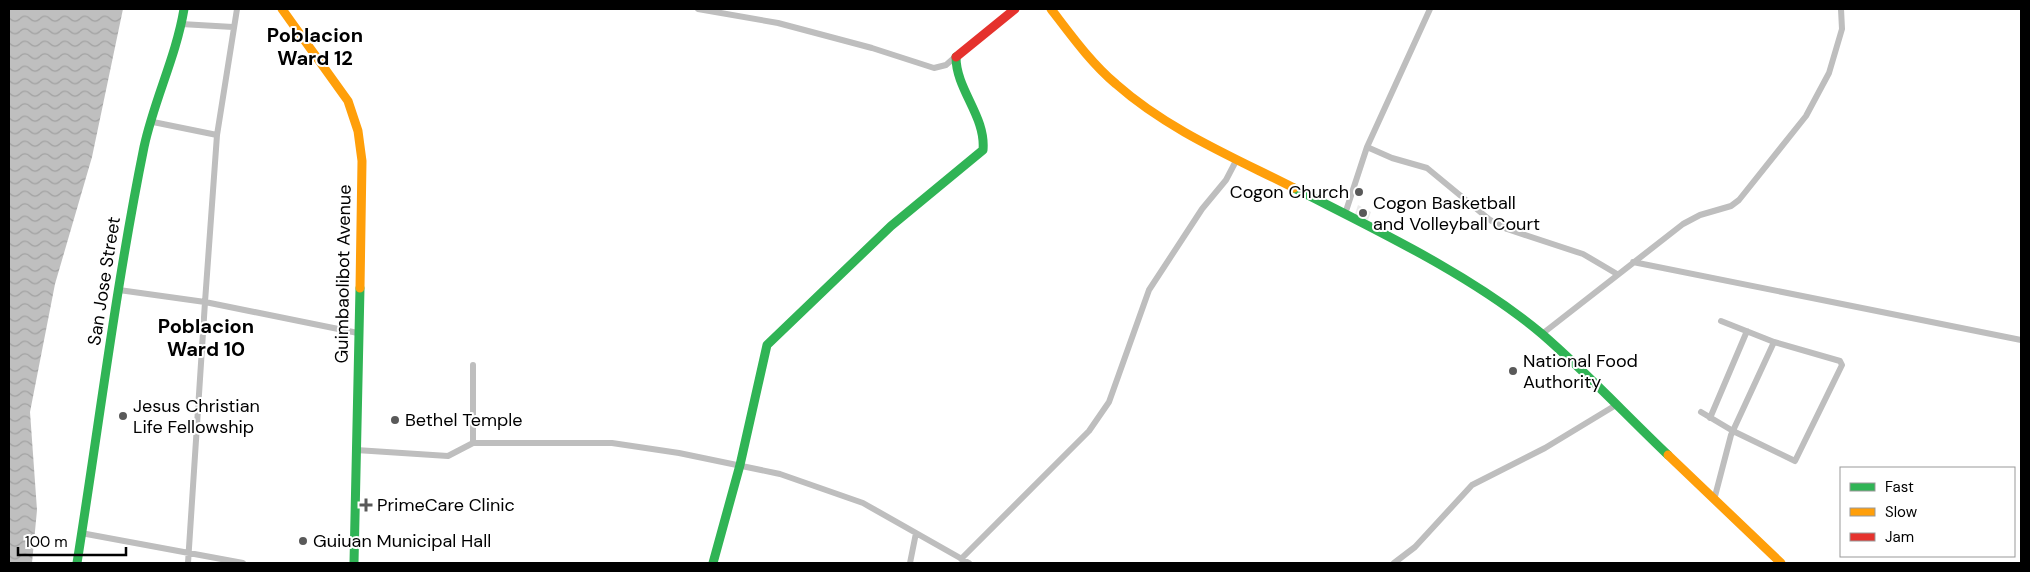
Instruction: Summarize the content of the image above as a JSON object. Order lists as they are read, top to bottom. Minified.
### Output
{"streets":{"street":["Guimbaolibot Avenue","San Jose Street"]},"districts":["Poblacion Ward 12","Poblacion Ward 10"],"places":{"other":["Cogon Church","Cogon Basketball and Volleyball Court","National Food Authority","Jesus Christian Life Fellowship","Bethel Temple","Guiuan Municipal Hall"],"health":["PrimeCare Clinic"]},"legend":["Fast","Slow","Jam"],"scale_bar":"100 m"}
